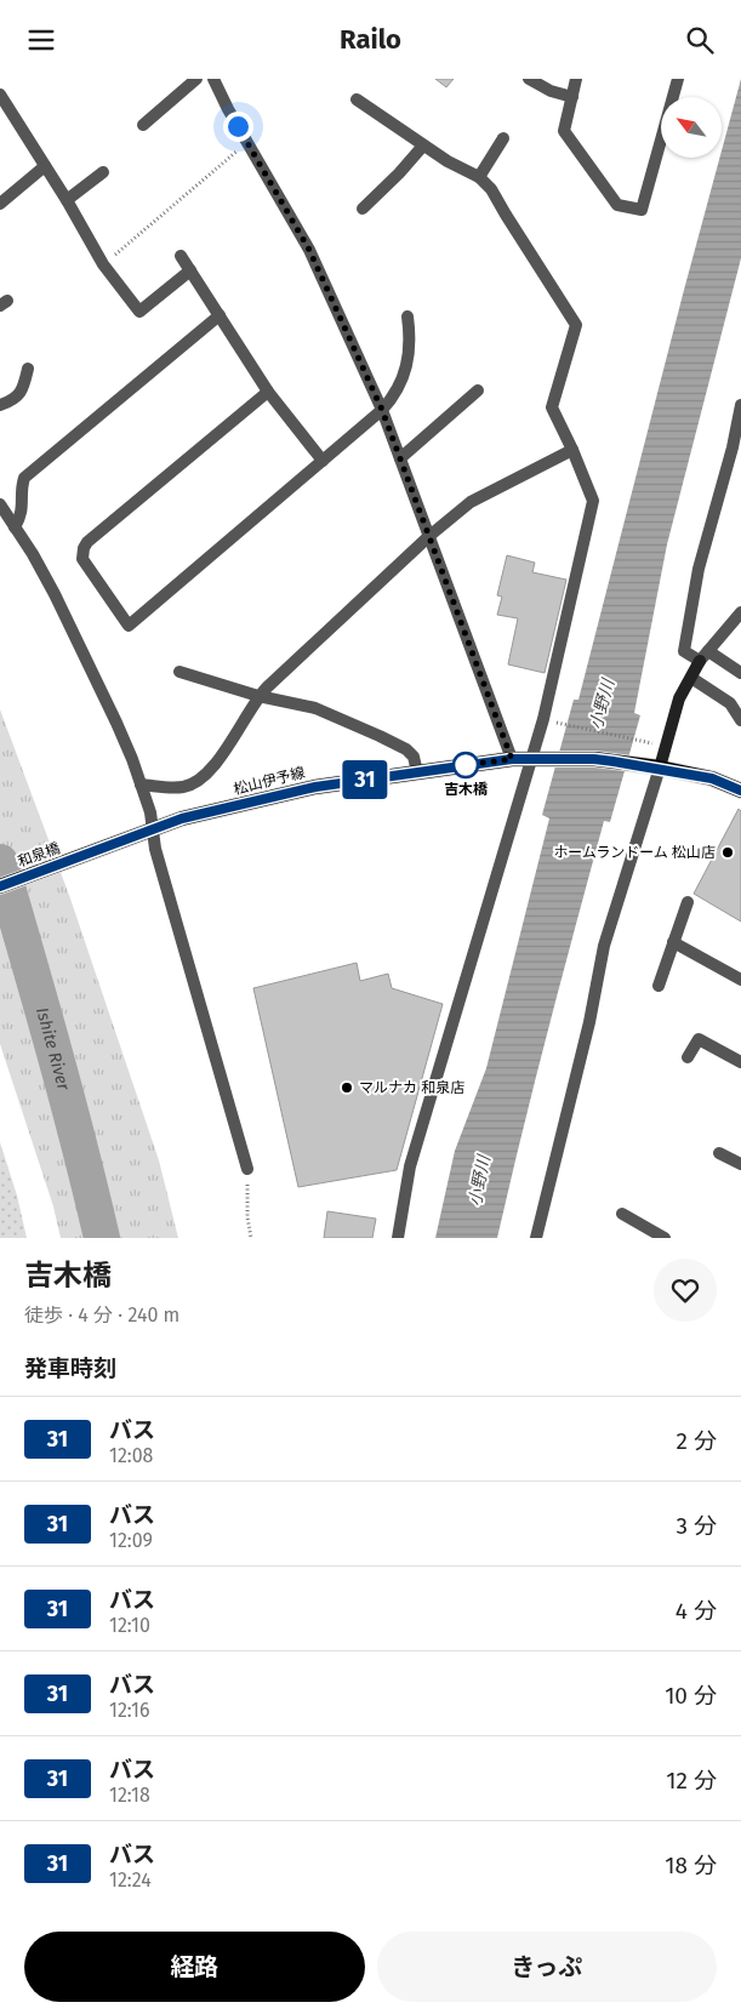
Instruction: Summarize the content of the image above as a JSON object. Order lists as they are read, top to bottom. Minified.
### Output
{"streets":{"main road":["松山伊予線","和泉橋"]},"crossings":[["松山伊予線","和泉橋"]],"water":["小野川","Ishite River"],"places":["吉木橋","ホームランドーム 松山店","マルナカ 和泉店"],"lines":["bus line 31"],"north":"top left","page":{"header":"Railo","on_map":"31","heading":[["吉木橋","徒歩 · 4 分 · 240 m"],"発車時刻"],"list":[{"mark":"31","name":"バス","note":"12:08","value":"2 分"},{"mark":"31","name":"バス","note":"12:09","value":"3 分"},{"mark":"31","name":"バス","note":"12:10","value":"4 分"},{"mark":"31","name":"バス","note":"12:16","value":"10 分"},{"mark":"31","name":"バス","note":"12:18","value":"12 分"},{"mark":"31","name":"バス","note":"12:24","value":"18 分"}],"buttons":["経路","きっぷ"]}}
